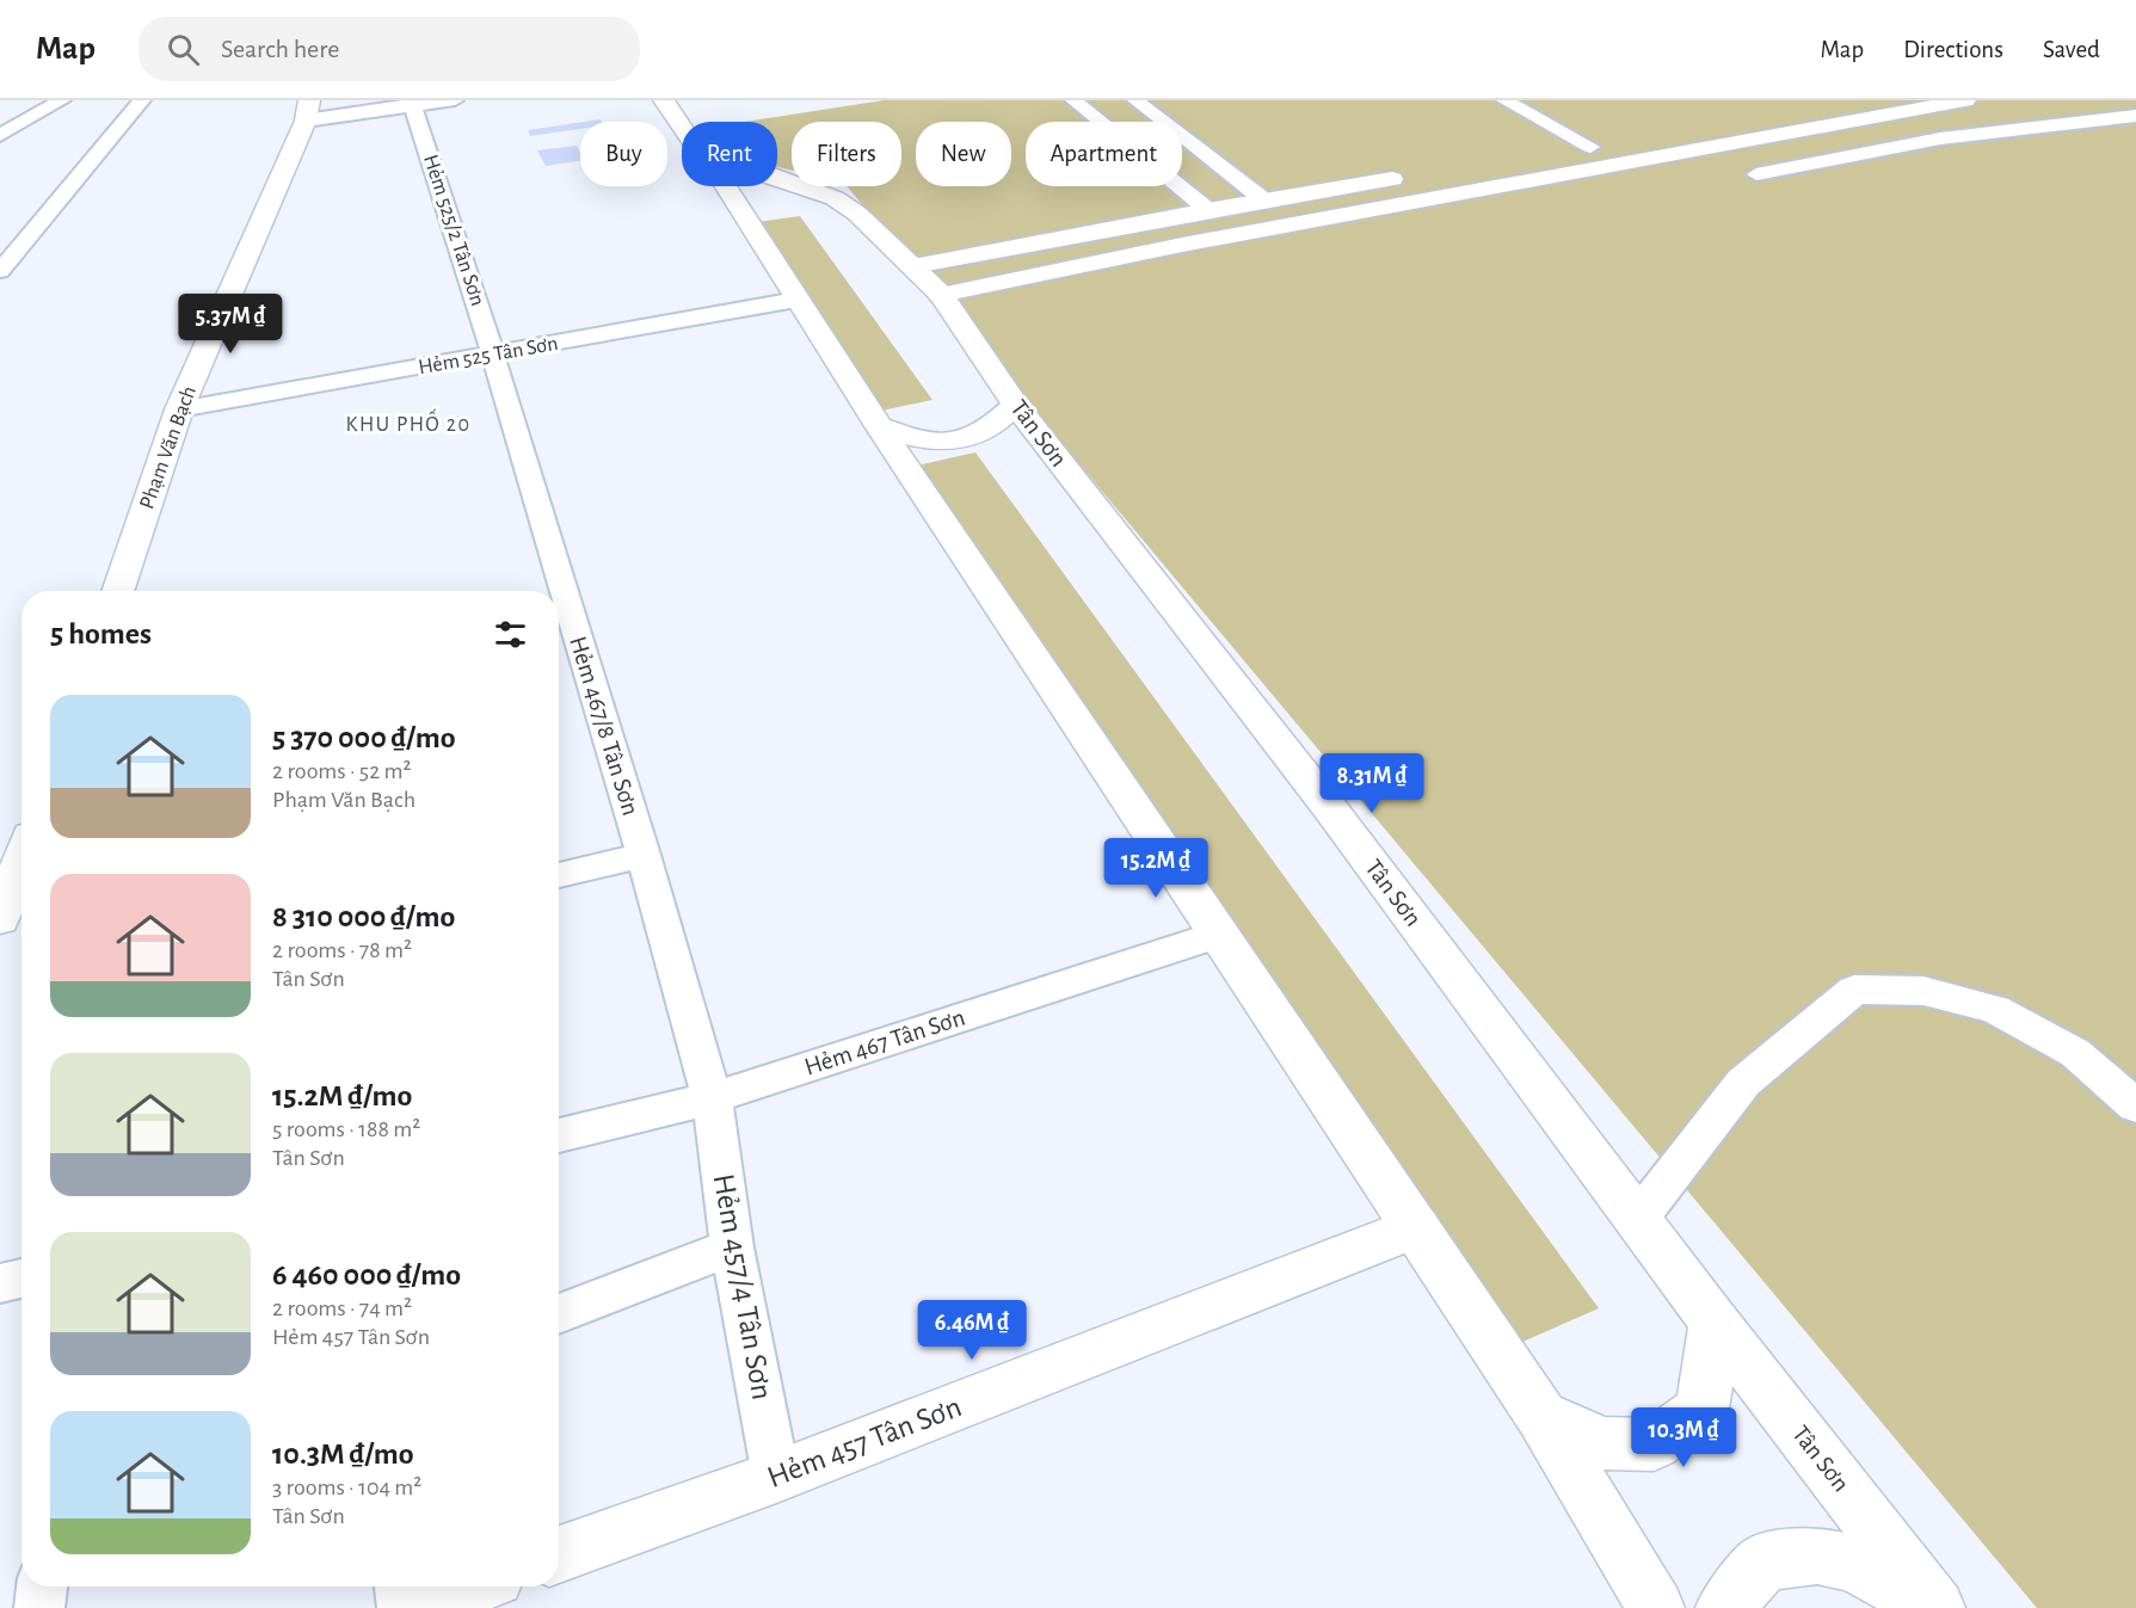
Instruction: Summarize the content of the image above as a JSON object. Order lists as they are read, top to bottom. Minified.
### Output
{"streets":{"street":["Tân Sơn","Phạm Văn Bạch","Hẻm 457 Tân Sơn"],"lane":["Hẻm 525/2 Tân Sơn","Hẻm 525 Tân Sơn","Hẻm 467/8 Tân Sơn","Hẻm 467 Tân Sơn","Hẻm 457/4 Tân Sơn"]},"crossings":[["Hẻm 525/2 Tân Sơn","Hẻm 525 Tân Sơn"],["Hẻm 525/2 Tân Sơn","Hẻm 467/8 Tân Sơn"],["Hẻm 525 Tân Sơn","Phạm Văn Bạch"],["Hẻm 525 Tân Sơn","Hẻm 467/8 Tân Sơn"],["Hẻm 467/8 Tân Sơn","Hẻm 467 Tân Sơn"],["Hẻm 467/8 Tân Sơn","Hẻm 457/4 Tân Sơn"],["Hẻm 467 Tân Sơn","Hẻm 457/4 Tân Sơn"],["Hẻm 457/4 Tân Sơn","Hẻm 457 Tân Sơn"]],"districts":["KHU PHỐ 20"],"page":{"header":"Map","search":"Search here","nav":["Map","Directions","Saved"],"chip":["Buy","Rent","Filters","New","Apartment"],"price":["5.37M ₫","8.31M ₫","15.2M ₫","6.46M ₫","10.3M ₫"],"heading":"5 homes","list":[{"name":"5 370 000 ₫/mo","note":"2 rooms · 52 m² · Phạm Văn Bạch"},{"name":"8 310 000 ₫/mo","note":"2 rooms · 78 m² · Tân Sơn"},{"name":"15.2M ₫/mo","note":"5 rooms · 188 m² · Tân Sơn"},{"name":"6 460 000 ₫/mo","note":"2 rooms · 74 m² · Hẻm 457 Tân Sơn"},{"name":"10.3M ₫/mo","note":"3 rooms · 104 m² · Tân Sơn"}]}}
